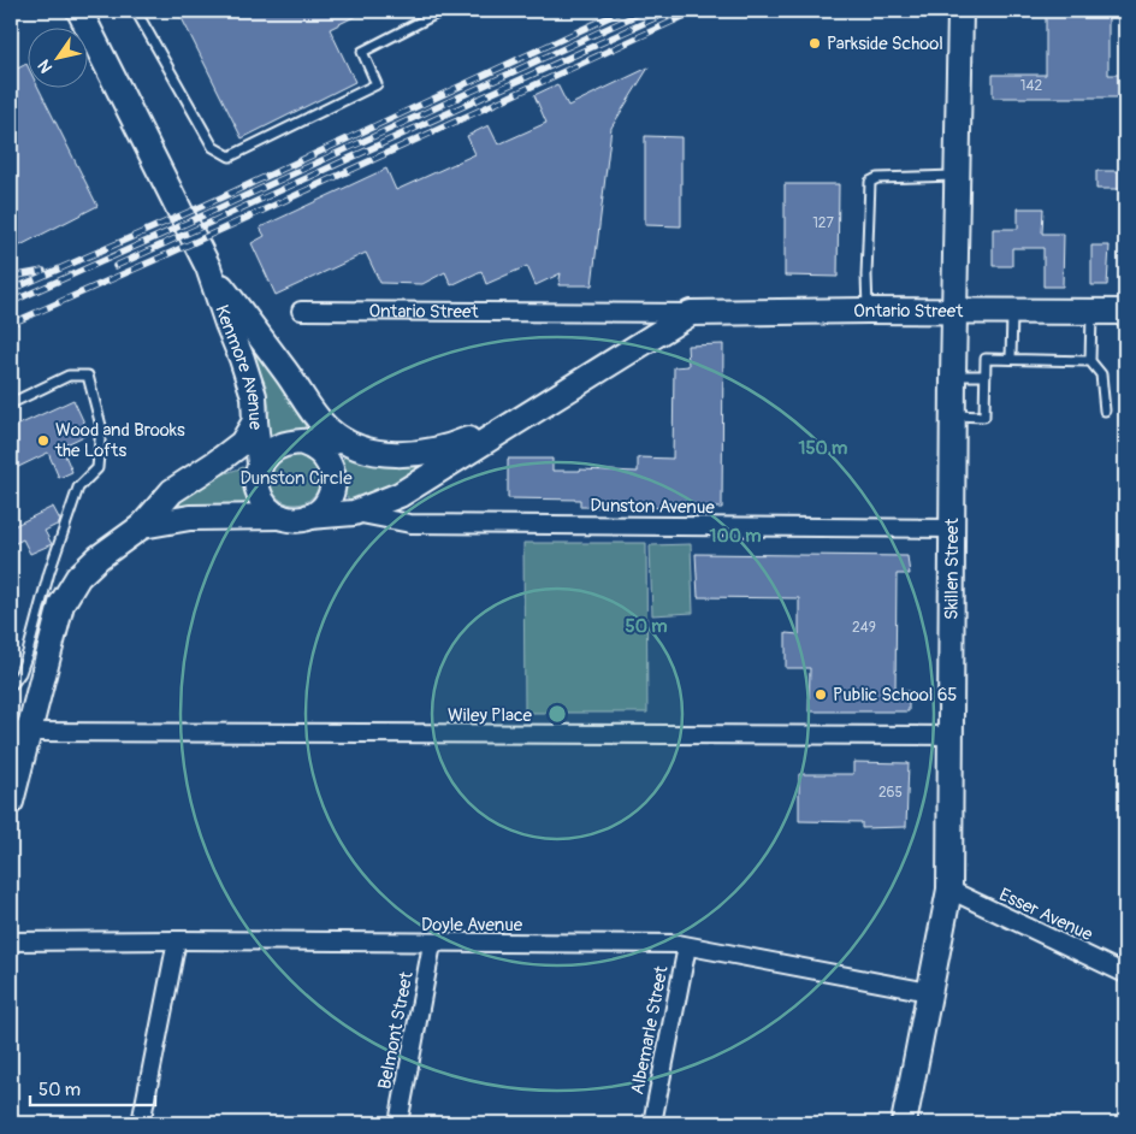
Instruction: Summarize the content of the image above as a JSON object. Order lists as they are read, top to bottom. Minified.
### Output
{"streets":{"street":["Ontario Street","Kenmore Avenue","Dunston Avenue","Skillen Street","Wiley Place","Esser Avenue","Doyle Avenue","Belmont Street","Albemarle Street"]},"crossings":[["Ontario Street","Skillen Street"],["Kenmore Avenue","Wiley Place"],["Dunston Avenue","Skillen Street"],["Skillen Street","Wiley Place"],["Skillen Street","Esser Avenue"],["Skillen Street","Doyle Avenue"],["Doyle Avenue","Belmont Street"],["Doyle Avenue","Albemarle Street"]],"parks":["Dunston Circle"],"places":["Parkside School","Wood and Brooks the Lofts","Public School 65"],"house_numbers":["142","127","249","265"],"scale_bar":"50 m","north":"bottom left","rings":["150 m","100 m","50 m"]}
